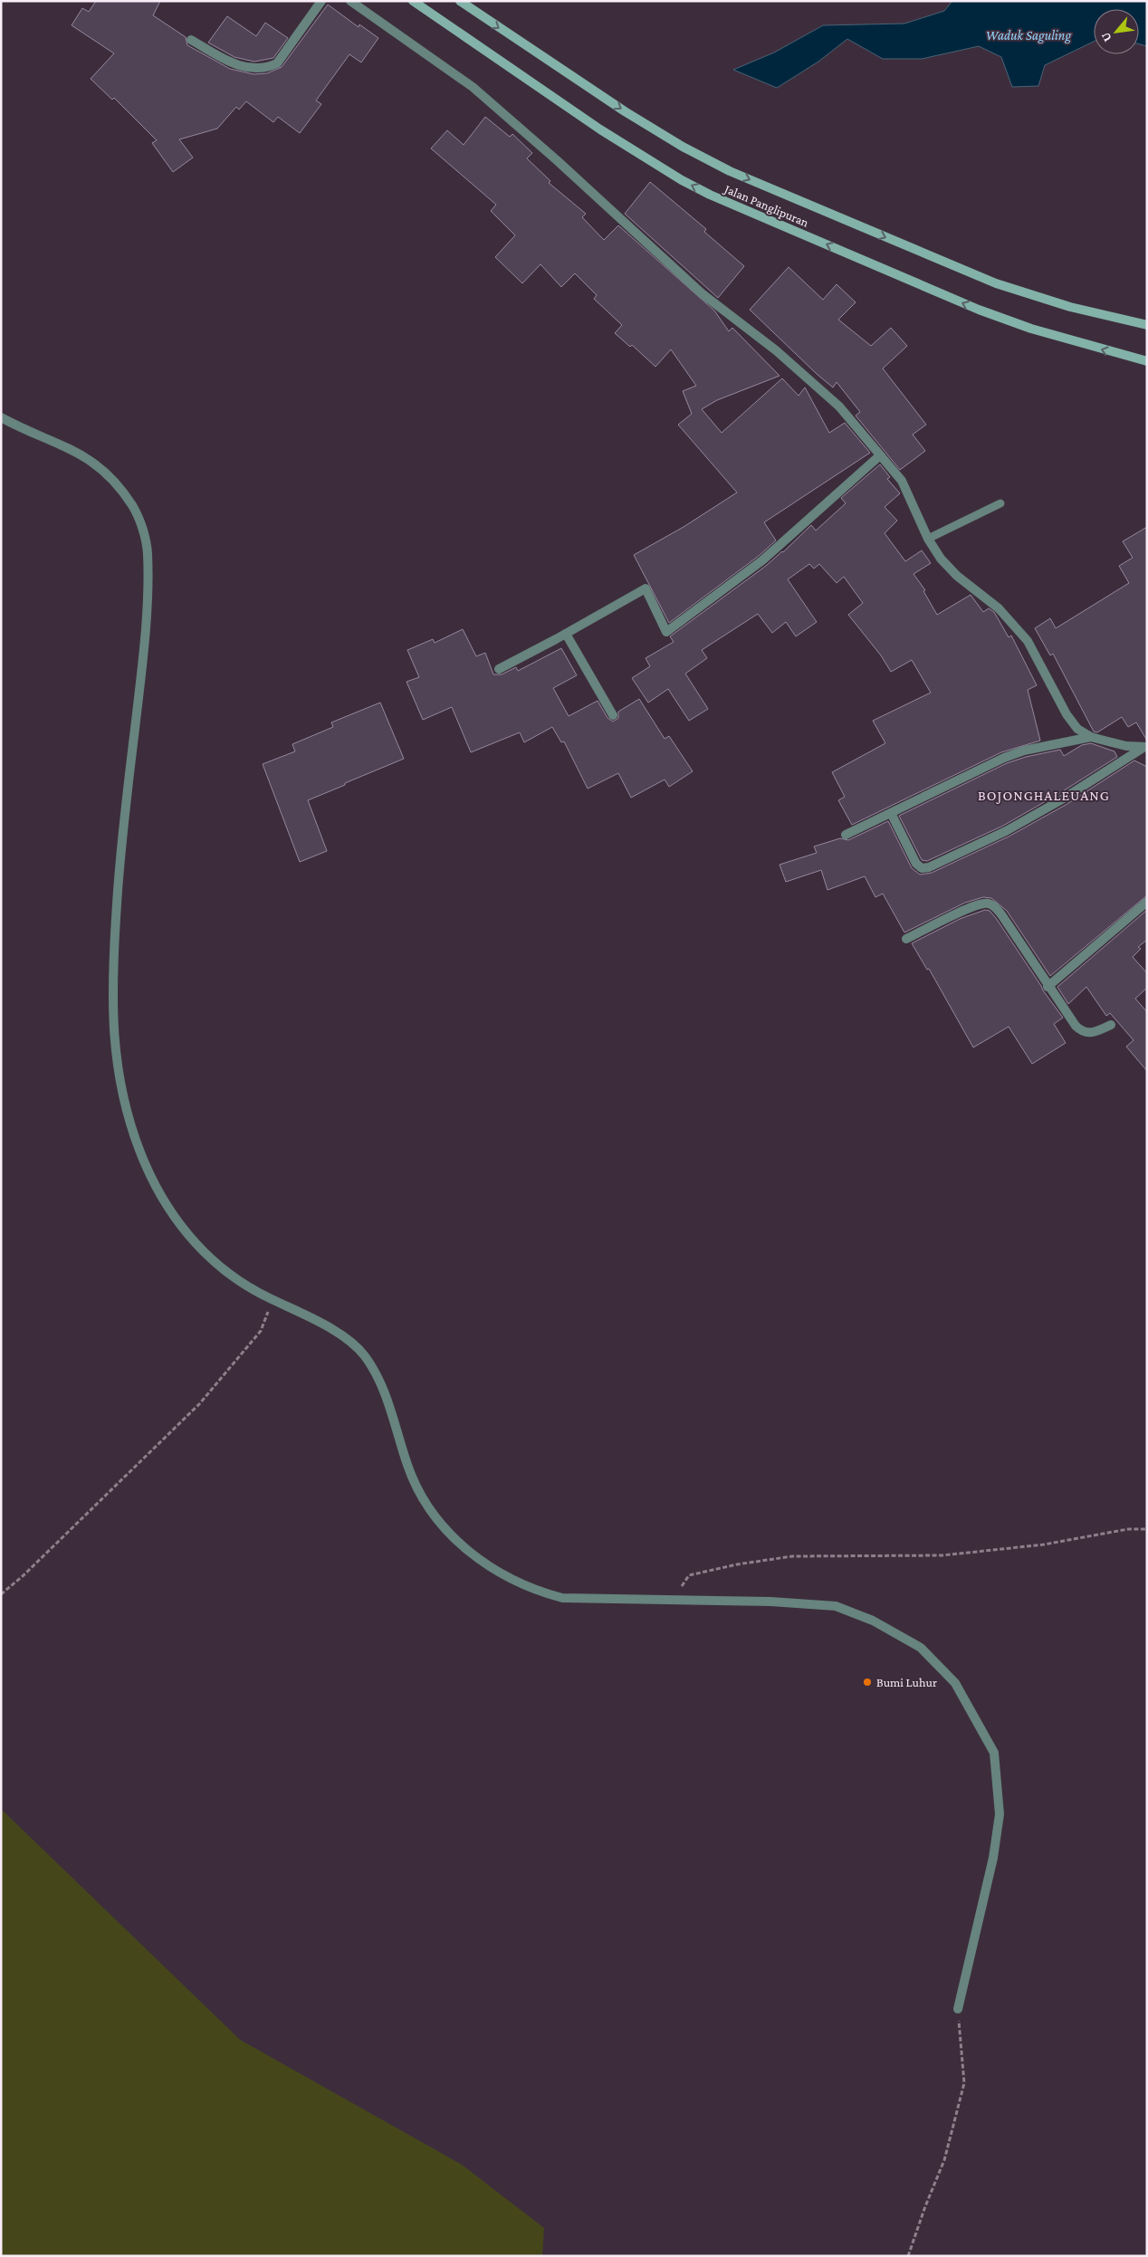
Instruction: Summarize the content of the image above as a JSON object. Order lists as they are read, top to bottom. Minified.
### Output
{"streets":{"main road":["Jalan Panglipuran"]},"districts":["BOJONGHALEUANG"],"water":["Waduk Saguling"],"places":["Bumi Luhur"],"north":"bottom left"}
